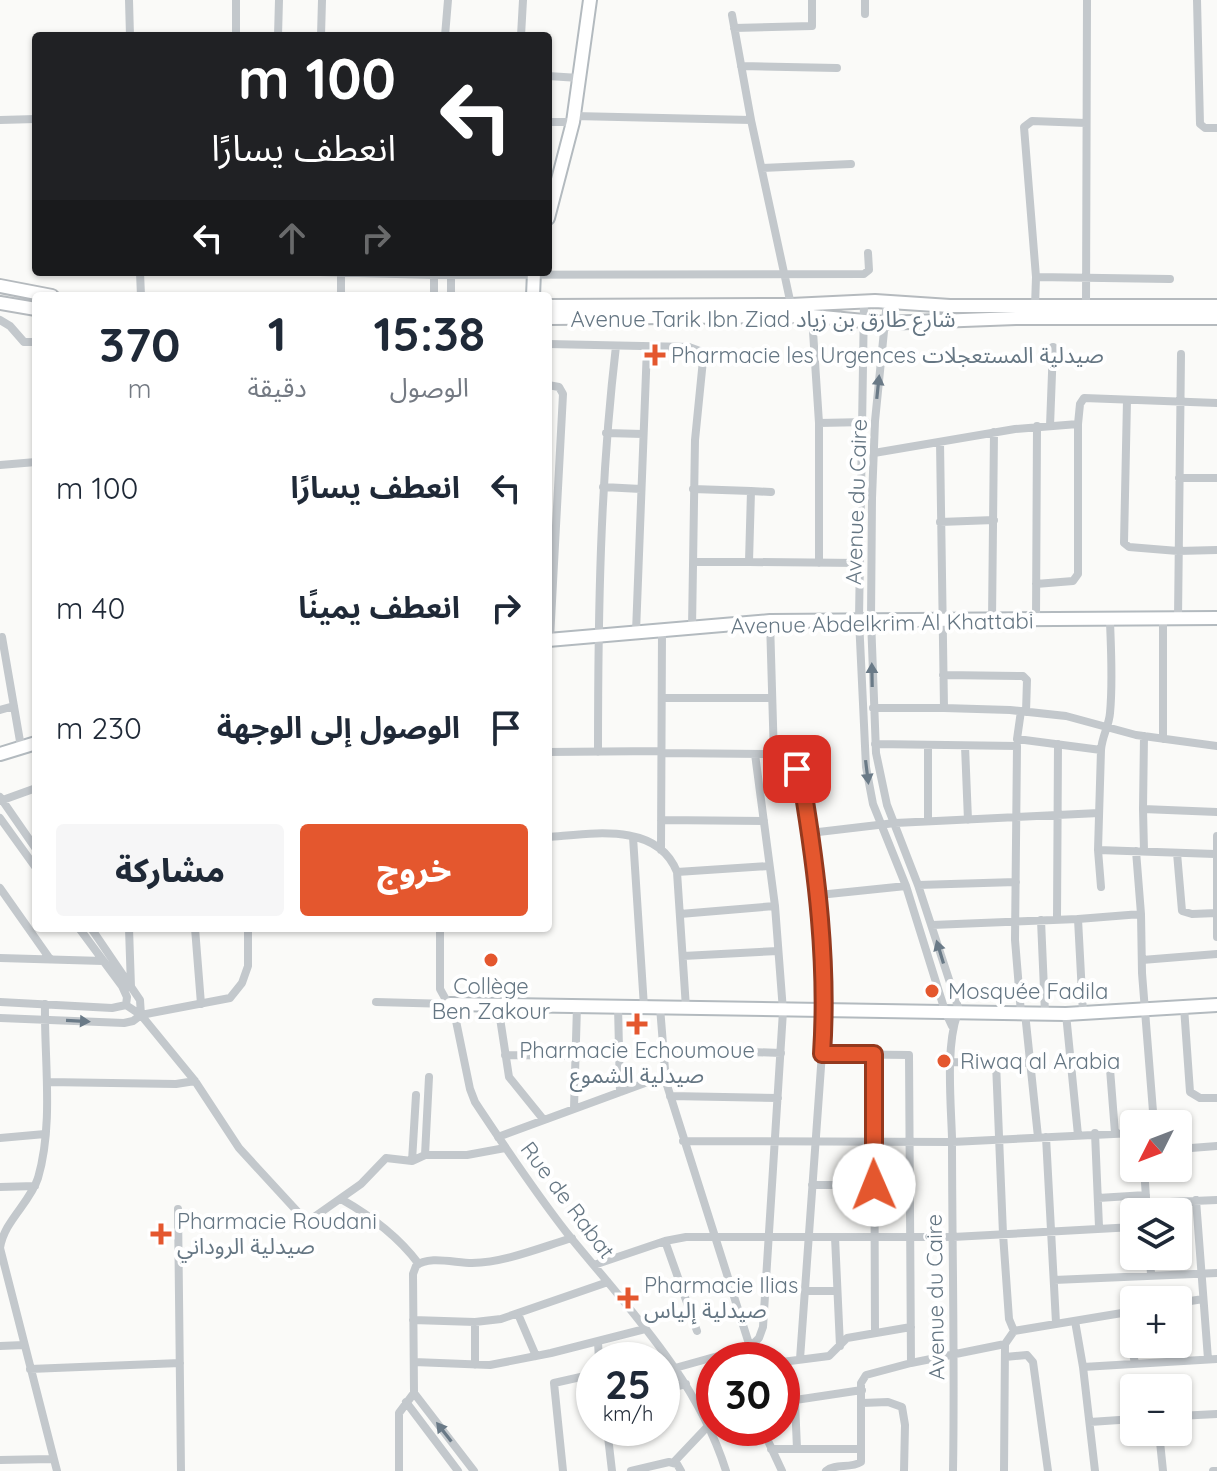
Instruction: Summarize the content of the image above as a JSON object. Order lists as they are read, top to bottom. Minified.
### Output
{"streets":{"main road":["Avenue Tarik Ibn Ziad شارع طارق بن زياد","Avenue Abdelkrim Al Khattabi"],"street":["Avenue du Caire","Rue de Rabat"]},"crossings":[["Avenue Tarik Ibn Ziad شارع طارق بن زياد","Avenue du Caire"],["Avenue du Caire","Avenue Abdelkrim Al Khattabi"]],"places":{"health":["Pharmacie les Urgences صيدلية المستعجلات","Pharmacie Echoumoue صيدلية الشموع","Pharmacie Roudani صيدلية الروداني","Pharmacie Ilias صيدلية إلياس"],"other":["Collège Ben Zakour","Mosquée Fadila","Riwaq al Arabia"]},"north":"bottom left","page":{"turn":["100 m","انعطف يسارًا"],"eta":["15:38","الوصول","1","دقيقة","370","m"],"list":[{"name":"انعطف يسارًا","value":"100 m"},{"name":"انعطف يمينًا","value":"40 m"},{"name":"الوصول إلى الوجهة","value":"230 m"}],"buttons":["خروج","مشاركة"],"map_buttons":["+","−"],"speed":"25 km/h","limit":"30"}}
